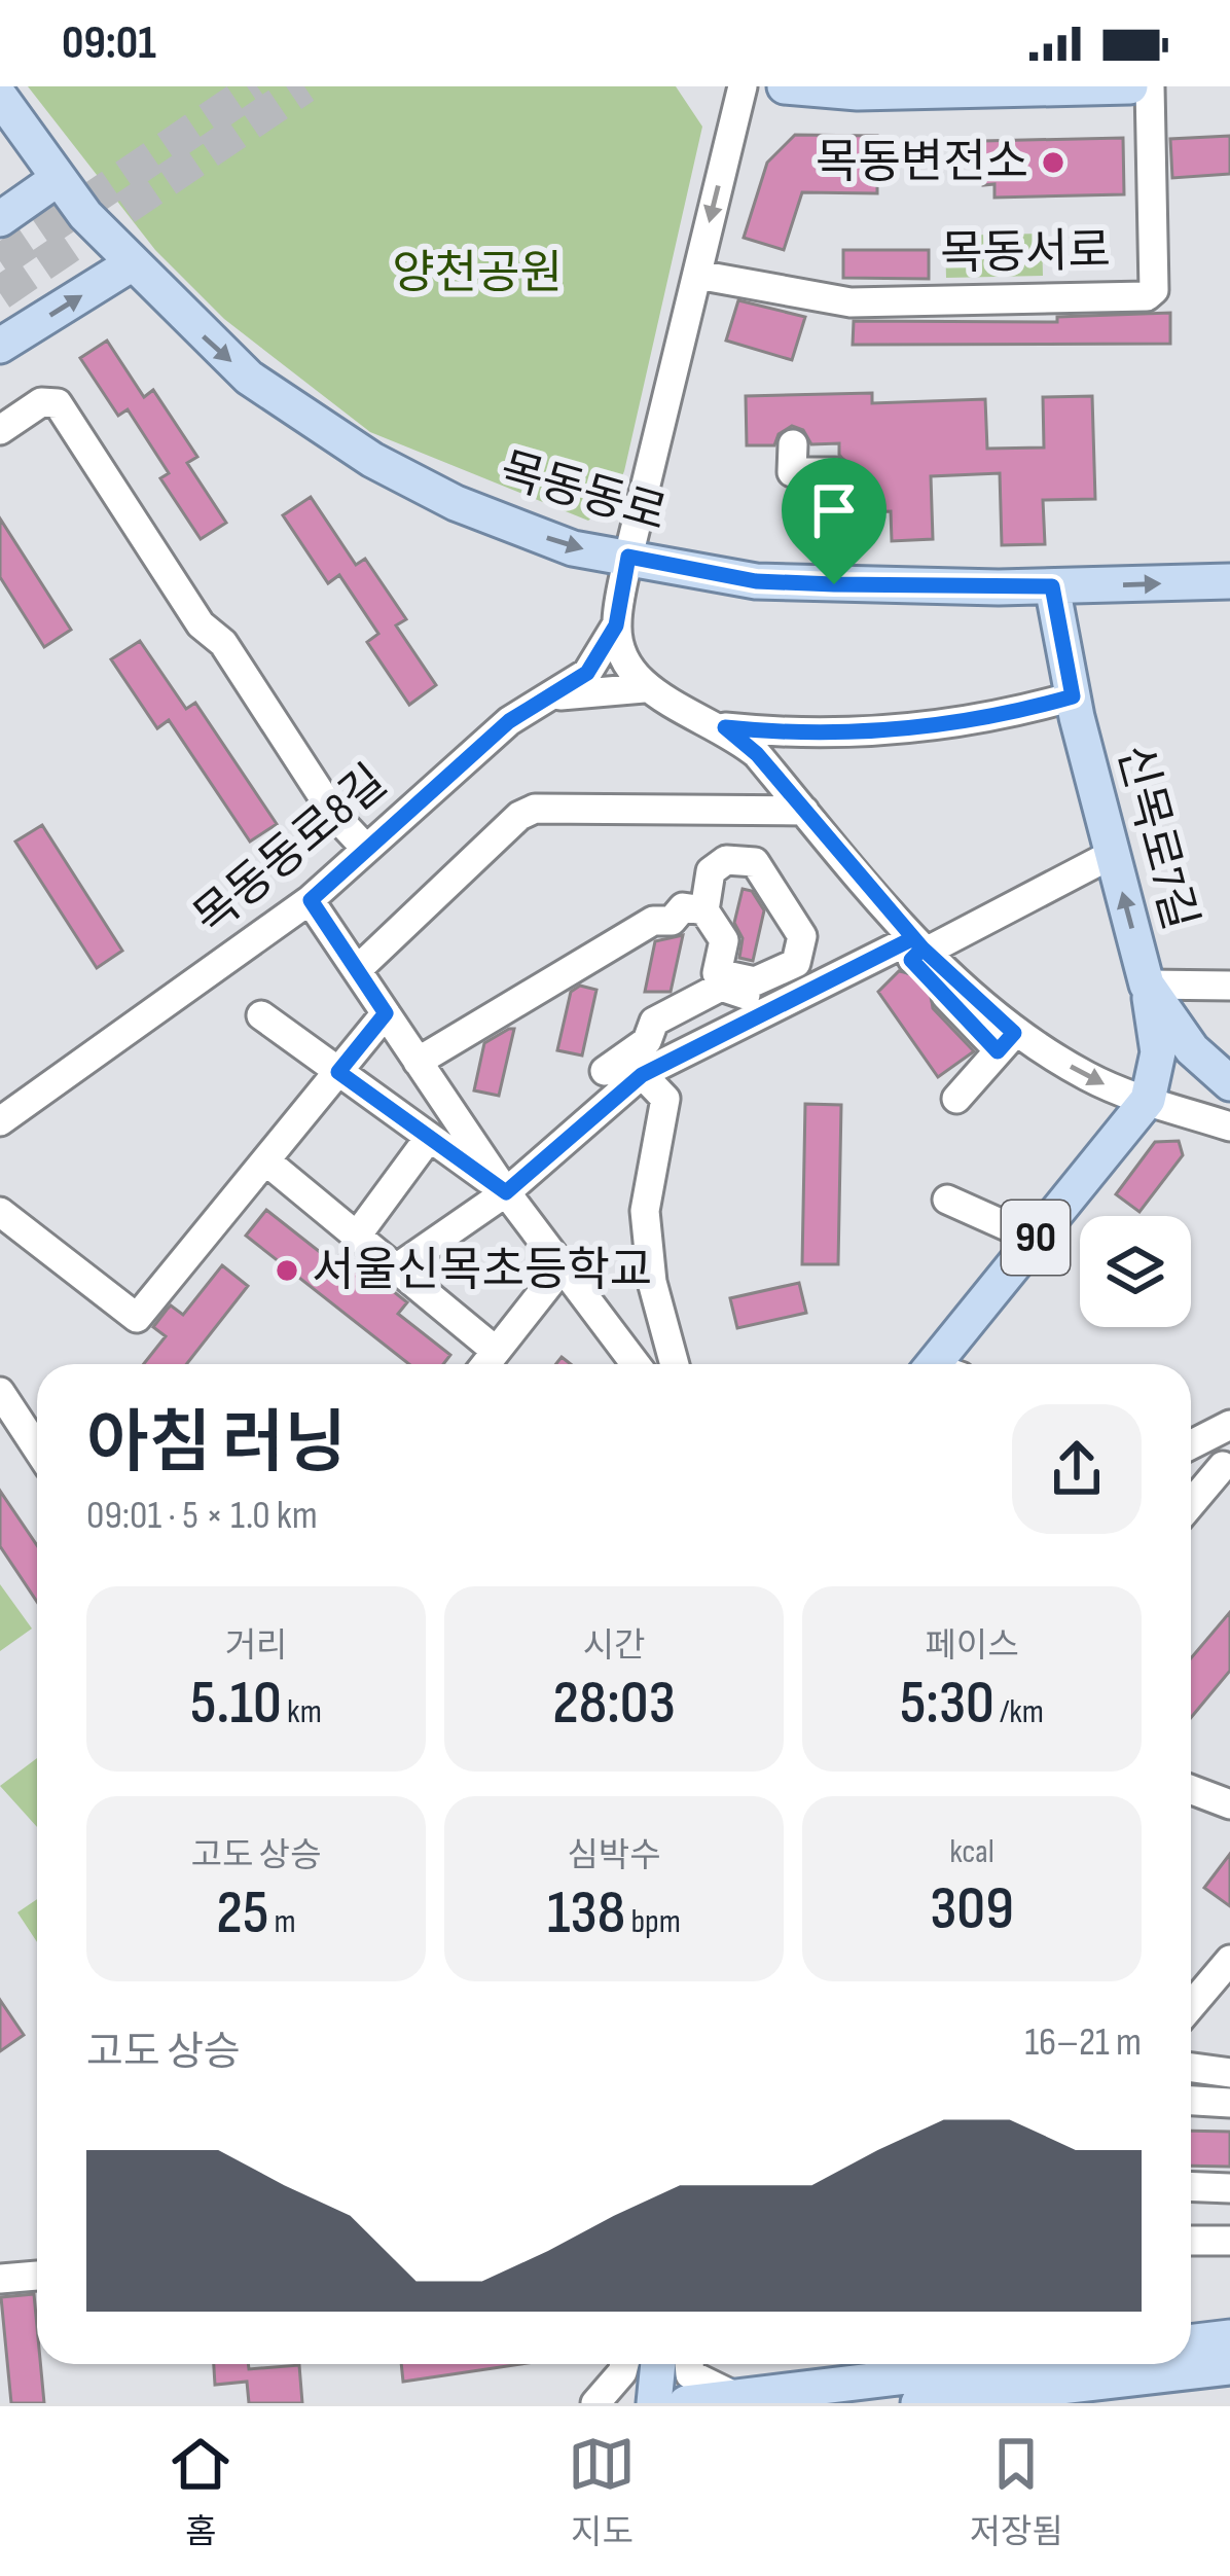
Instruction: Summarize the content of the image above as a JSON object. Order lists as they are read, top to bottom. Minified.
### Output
{"streets":{"main road":["목동동로","신목로7길","90"],"street":["목동서로","목동동로8길"]},"crossings":[["목동동로","신목로7길"]],"one_way":["목동동로"],"parks":["양천공원"],"places":["목동변전소","서울신목초등학교"],"page":{"status":"09:01","heading":["아침 러닝","09:01 · 5 × 1.0 km"],"stats":[["거리","5.10 km"],["시간","28:03"],["페이스","5:30 /km"],["고도 상승","25 m"],["심박수","138 bpm"],["kcal","309"]],"chart":["고도 상승","16–21 m"],"tabs":["홈","지도","저장됨"]}}
